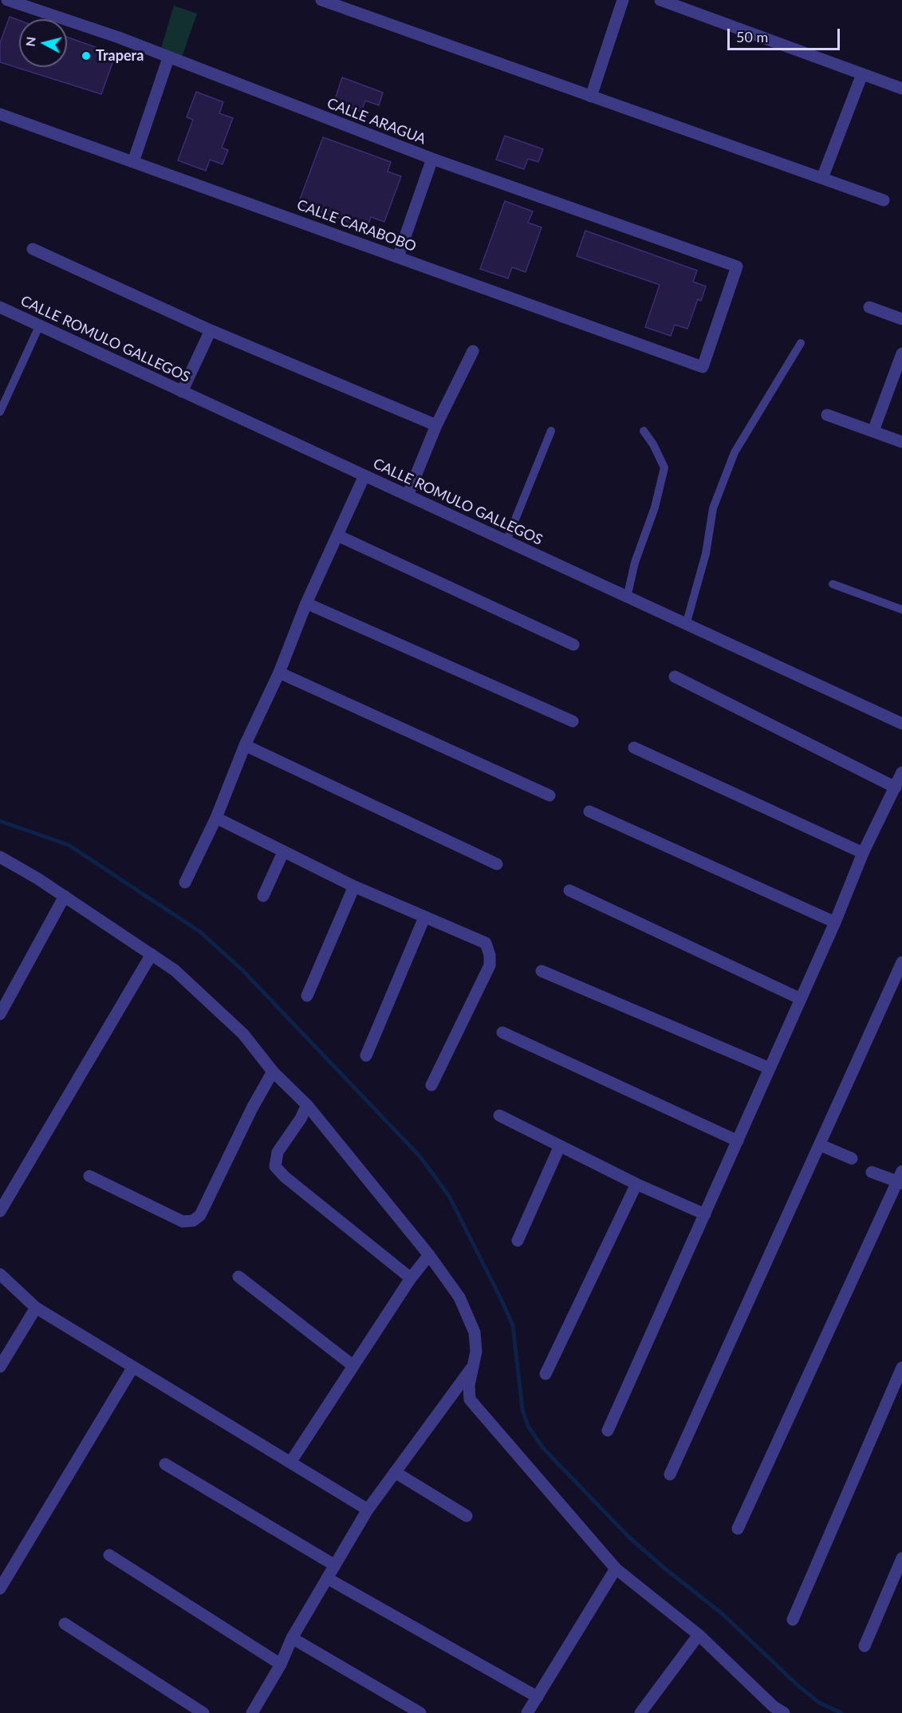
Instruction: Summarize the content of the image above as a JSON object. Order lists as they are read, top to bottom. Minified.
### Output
{"streets":{"street":["CALLE ARAGUA","CALLE CARABOBO","CALLE ROMULO GALLEGOS"]},"crossings":[["CALLE ARAGUA","CALLE CARABOBO"]],"places":["Trapera"],"scale_bar":"50 m","north":"left"}
